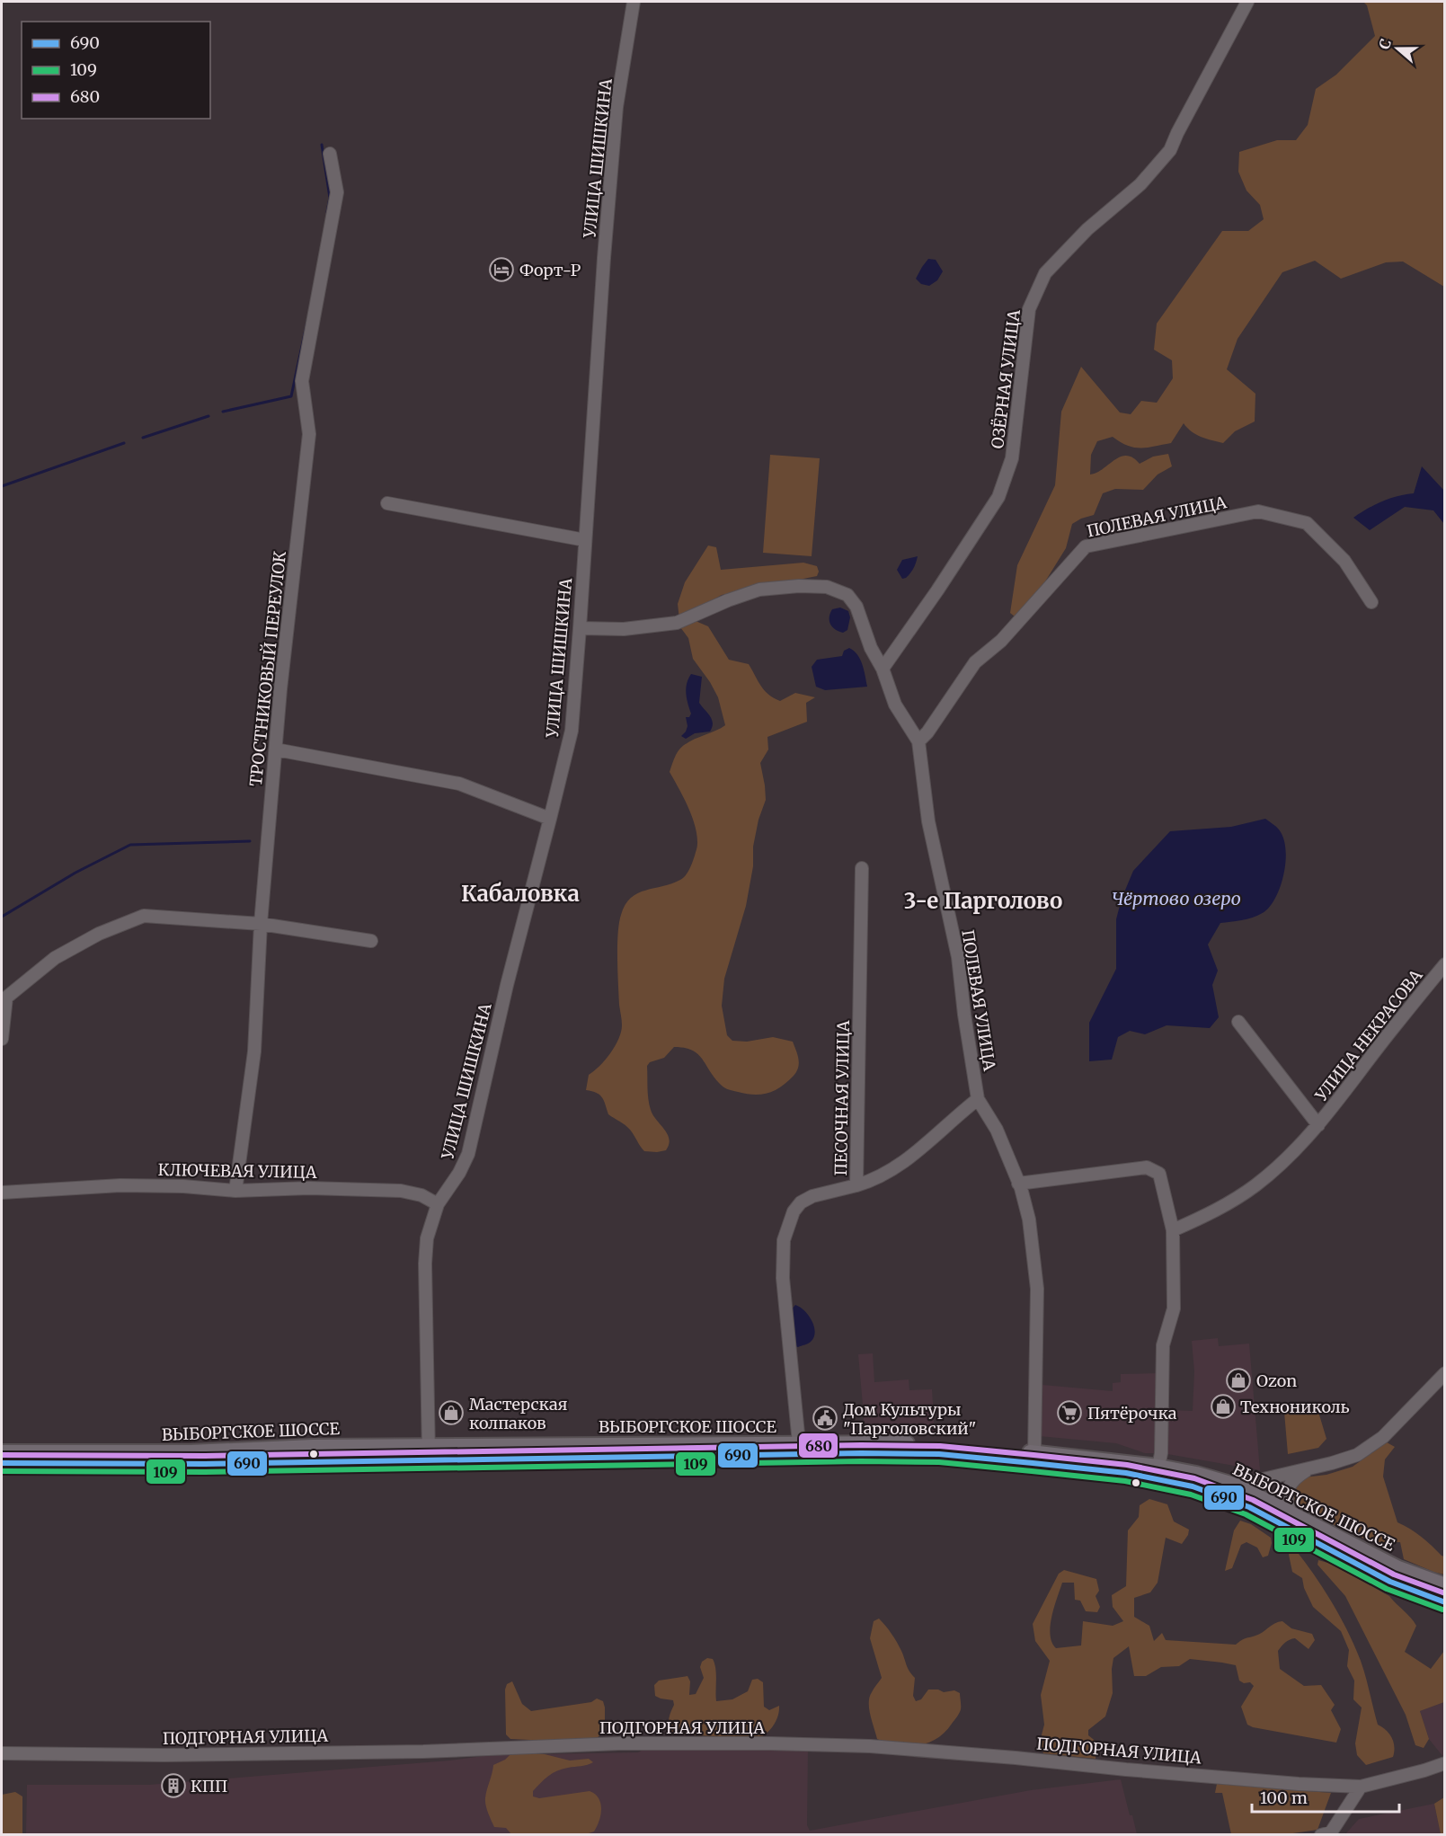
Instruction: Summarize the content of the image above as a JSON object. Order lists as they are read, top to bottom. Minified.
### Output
{"streets":{"main road":["ВЫБОРГСКОЕ ШОССЕ"],"street":["УЛИЦА ШИШКИНА","ОЗЁРНАЯ УЛИЦА","ПОЛЕВАЯ УЛИЦА","ТРОСТНИКОВЫЙ ПЕРЕУЛОК","УЛИЦА НЕКРАСОВА","ПЕСОЧНАЯ УЛИЦА","КЛЮЧЕВАЯ УЛИЦА","ПОДГОРНАЯ УЛИЦА"]},"crossings":[["УЛИЦА ШИШКИНА","КЛЮЧЕВАЯ УЛИЦА"],["УЛИЦА ШИШКИНА","ВЫБОРГСКОЕ ШОССЕ"],["ПОЛЕВАЯ УЛИЦА","ВЫБОРГСКОЕ ШОССЕ"],["ТРОСТНИКОВЫЙ ПЕРЕУЛОК","КЛЮЧЕВАЯ УЛИЦА"],["ПЕСОЧНАЯ УЛИЦА","ВЫБОРГСКОЕ ШОССЕ"]],"districts":["Кабаловка","3-е Парголово"],"water":["Чёртово озеро"],"places":{"hotel":["Форт-Р"],"shop":["Ozon","Технониколь","Мастерская колпаков"],"supermarket":["Пятёрочка"],"public building":["Дом Культуры \"Парголовский\""],"building":["КПП"]},"lines":["transit line 680","transit line 690","transit line 109"],"legend":["690","109","680"],"scale_bar":"100 m","north":"left"}
